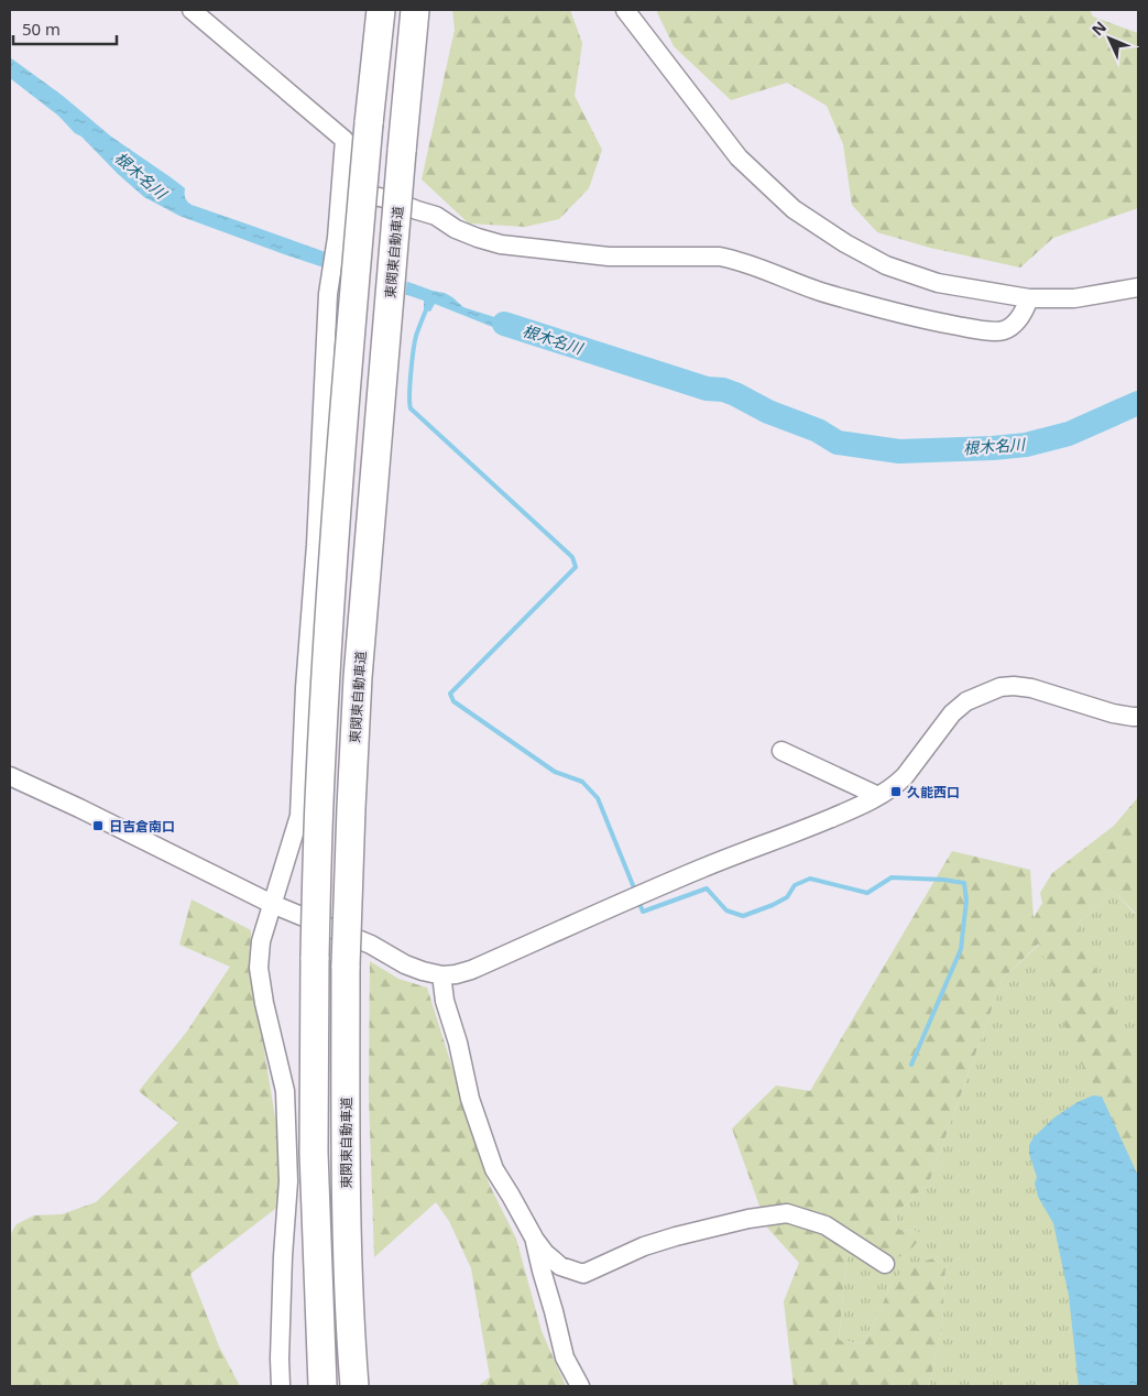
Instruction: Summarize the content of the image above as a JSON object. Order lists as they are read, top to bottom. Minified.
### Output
{"streets":{"highway":["東関東自動車道"]},"water":["根木名川"],"places":{"transit":["久能西口","日吉倉南口"]},"scale_bar":"50 m","north":"top left"}
